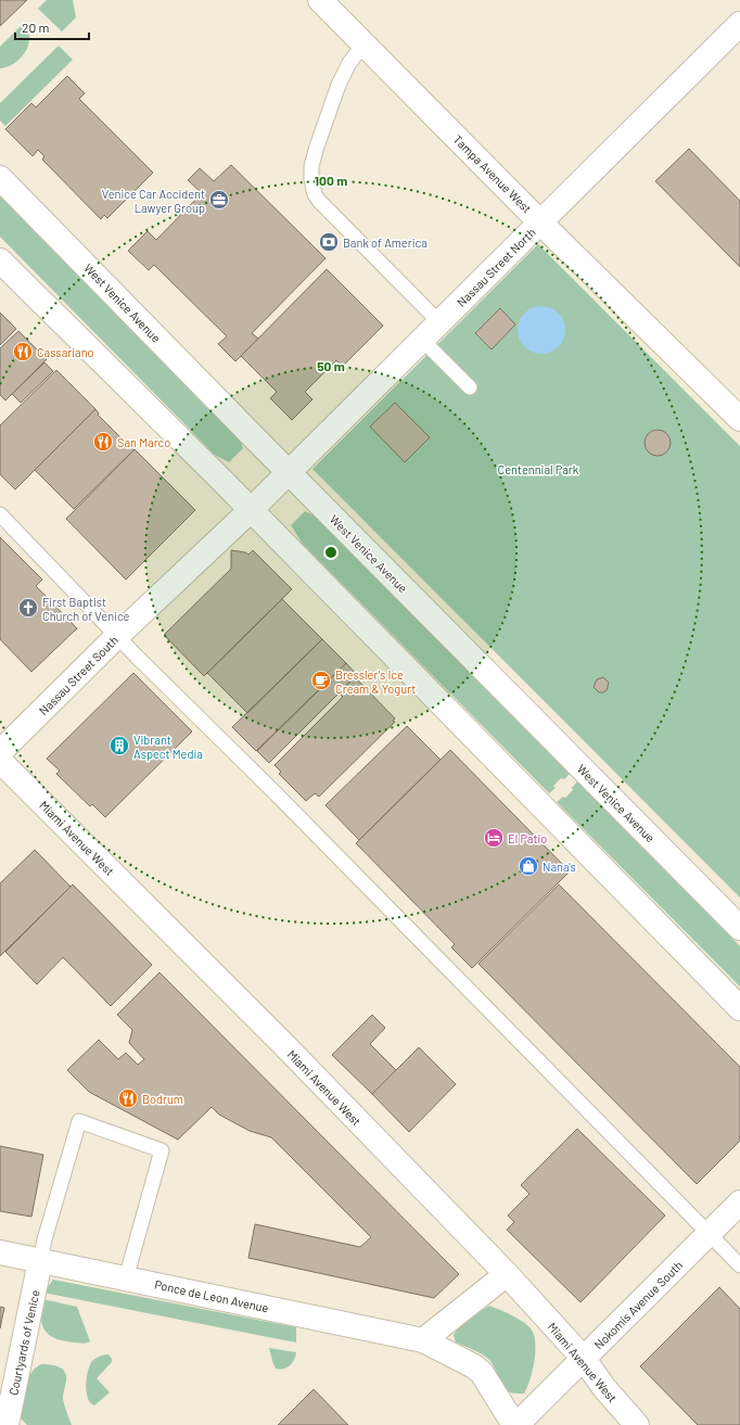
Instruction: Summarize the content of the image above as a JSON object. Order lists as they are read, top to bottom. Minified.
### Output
{"streets":{"street":["Tampa Avenue West","Nassau Street North","West Venice Avenue","Nassau Street South","Miami Avenue West","Ponce de Leon Avenue","Nokomis Avenue South","Courtyards of Venice"]},"crossings":[["Tampa Avenue West","Nassau Street North"],["Nassau Street North","West Venice Avenue"],["Nassau Street North","Nassau Street South"],["Miami Avenue West","Nokomis Avenue South"],["Ponce de Leon Avenue","Nokomis Avenue South"],["Ponce de Leon Avenue","Courtyards of Venice"]],"parks":["Centennial Park"],"places":{"office":["Venice Car Accident Lawyer Group"],"bank":["Bank of America"],"restaurant":["Cassariano","San Marco","Bodrum"],"church":["First Baptist Church of Venice"],"cafe":["Bressler's Ice Cream & Yogurt"],"building":["Vibrant Aspect Media"],"hotel":["El Patio"],"shop":["Nana's"]},"scale_bar":"20 m","rings":["100 m","50 m"]}
